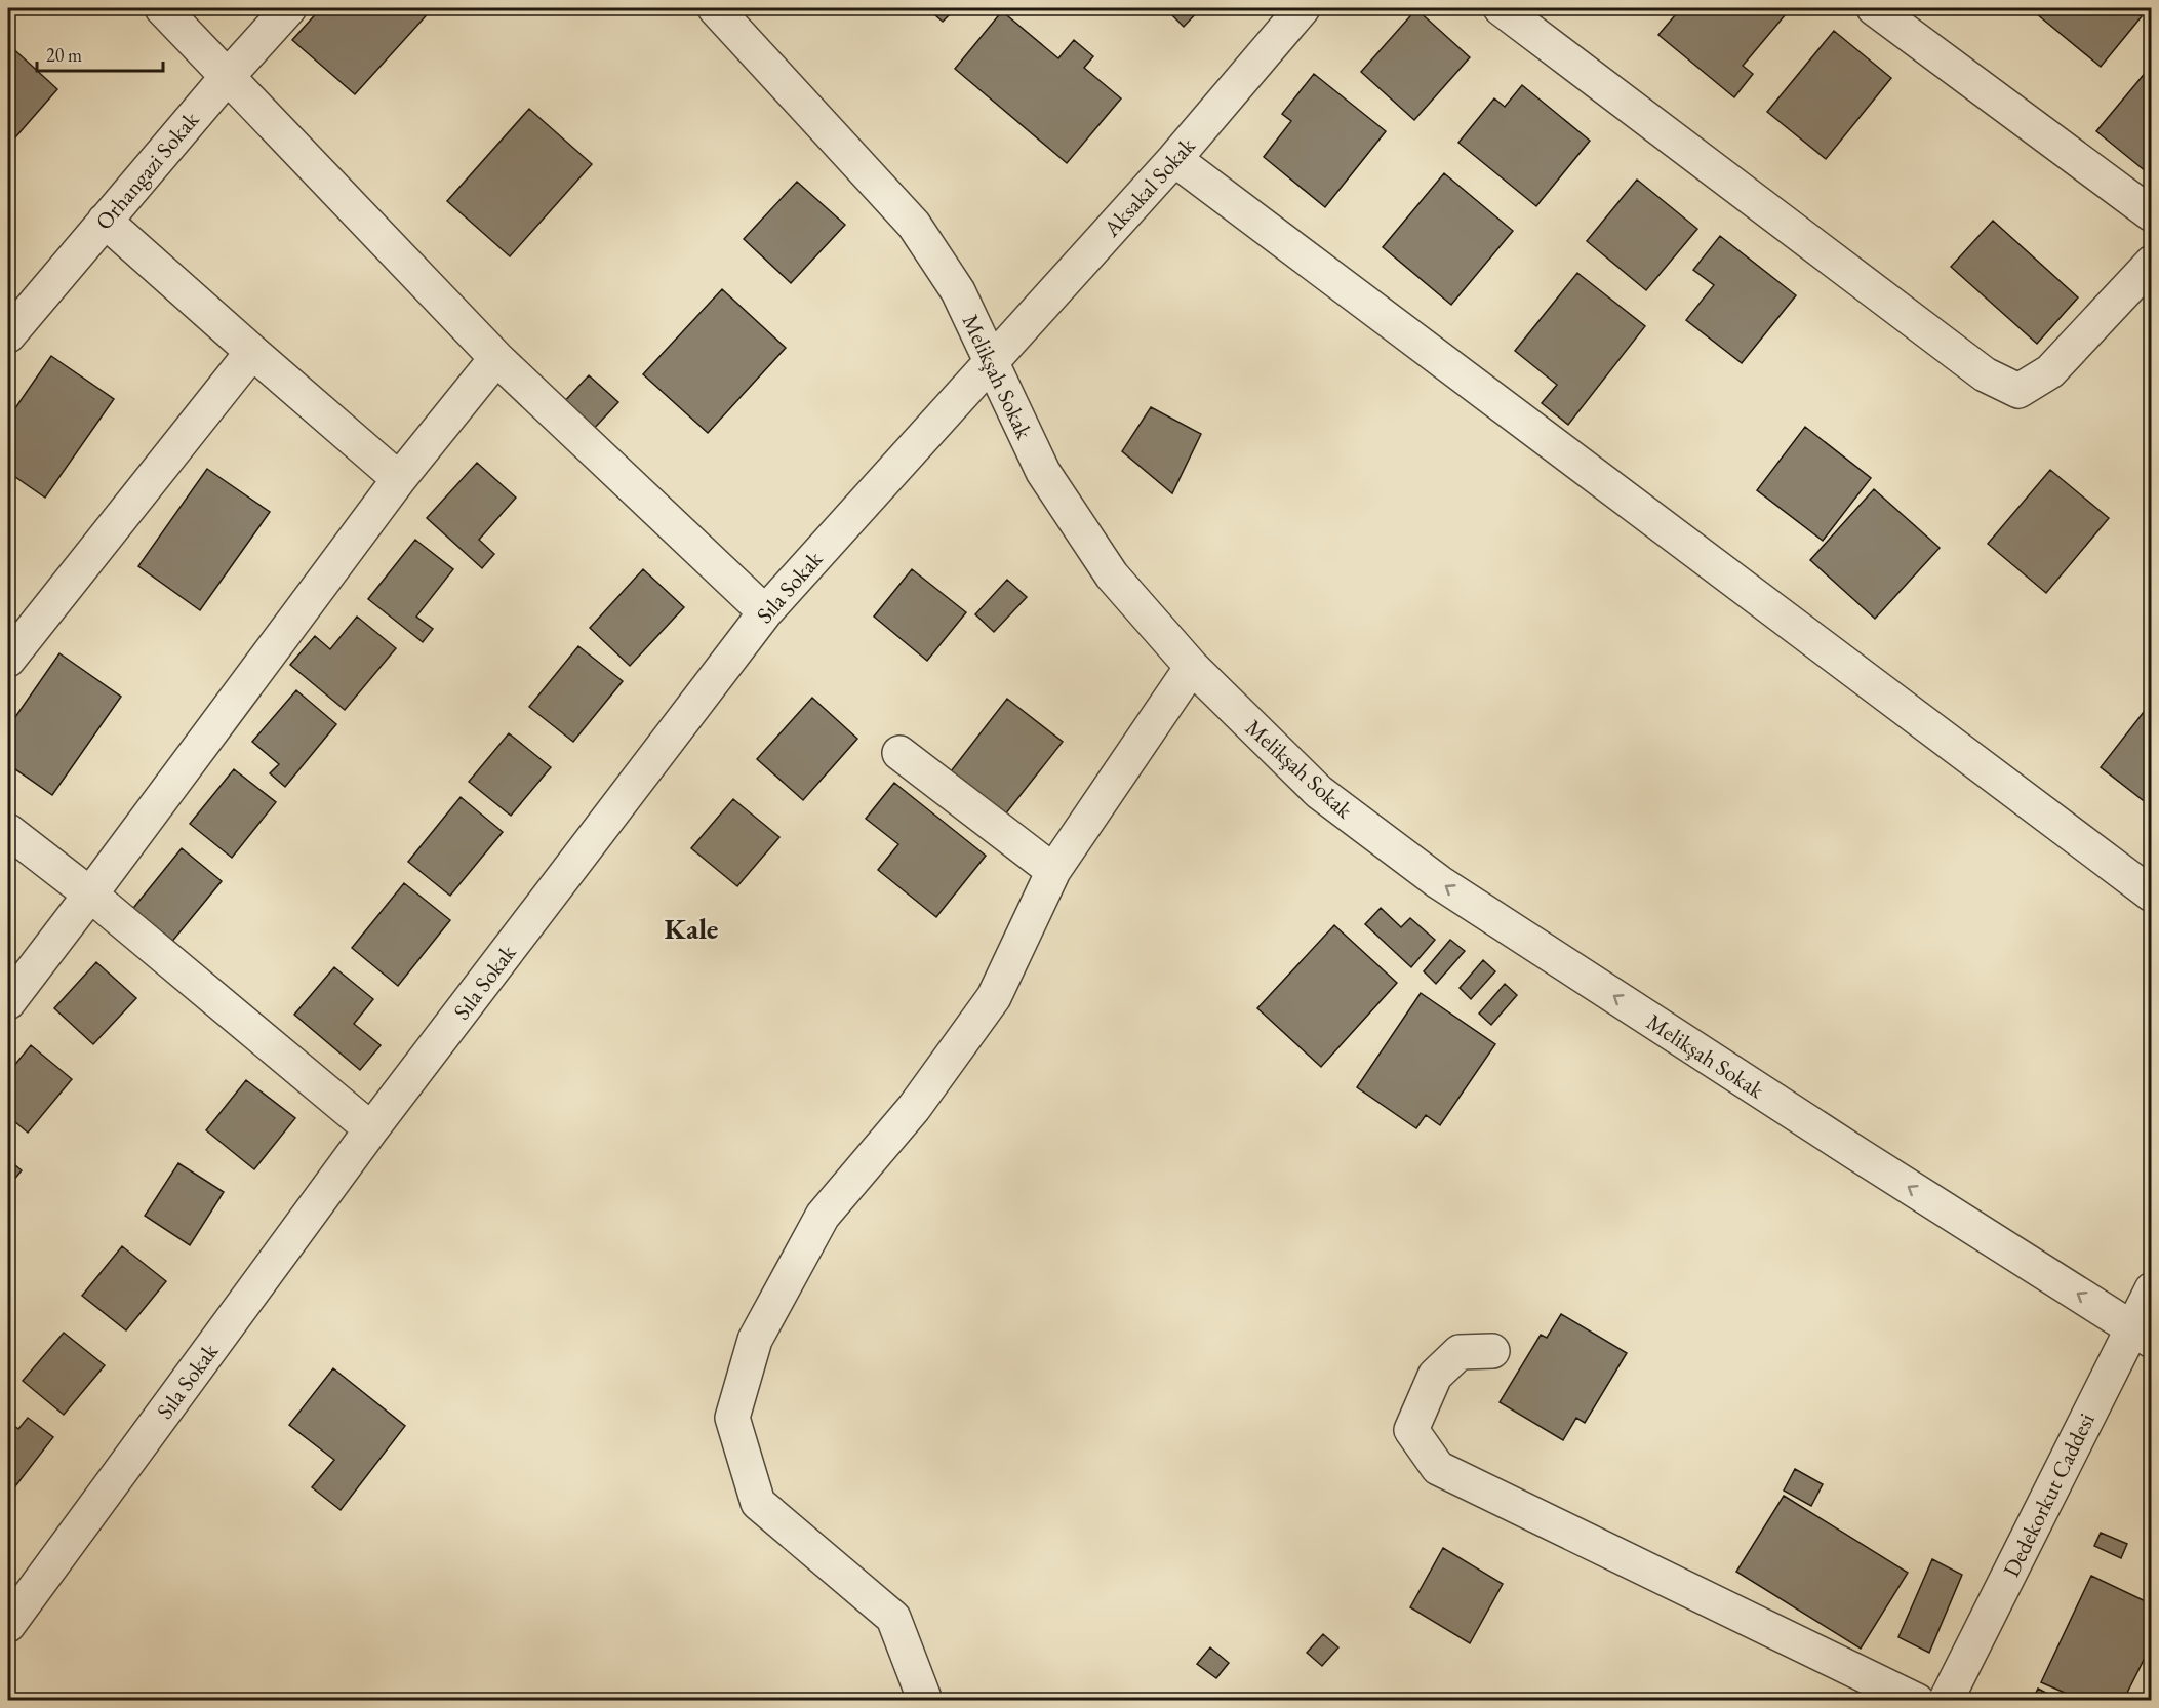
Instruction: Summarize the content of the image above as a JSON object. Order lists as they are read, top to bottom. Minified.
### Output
{"streets":{"street":["Orhangazi Sokak","Aksakal Sokak","Melikşah Sokak","Sıla Sokak","Dedekorkut Caddesi"]},"crossings":[["Aksakal Sokak","Melikşah Sokak"],["Aksakal Sokak","Sıla Sokak"],["Melikşah Sokak","Sıla Sokak"],["Melikşah Sokak","Dedekorkut Caddesi"]],"one_way":["Melikşah Sokak"],"districts":["Kale"],"scale_bar":"20 m"}
